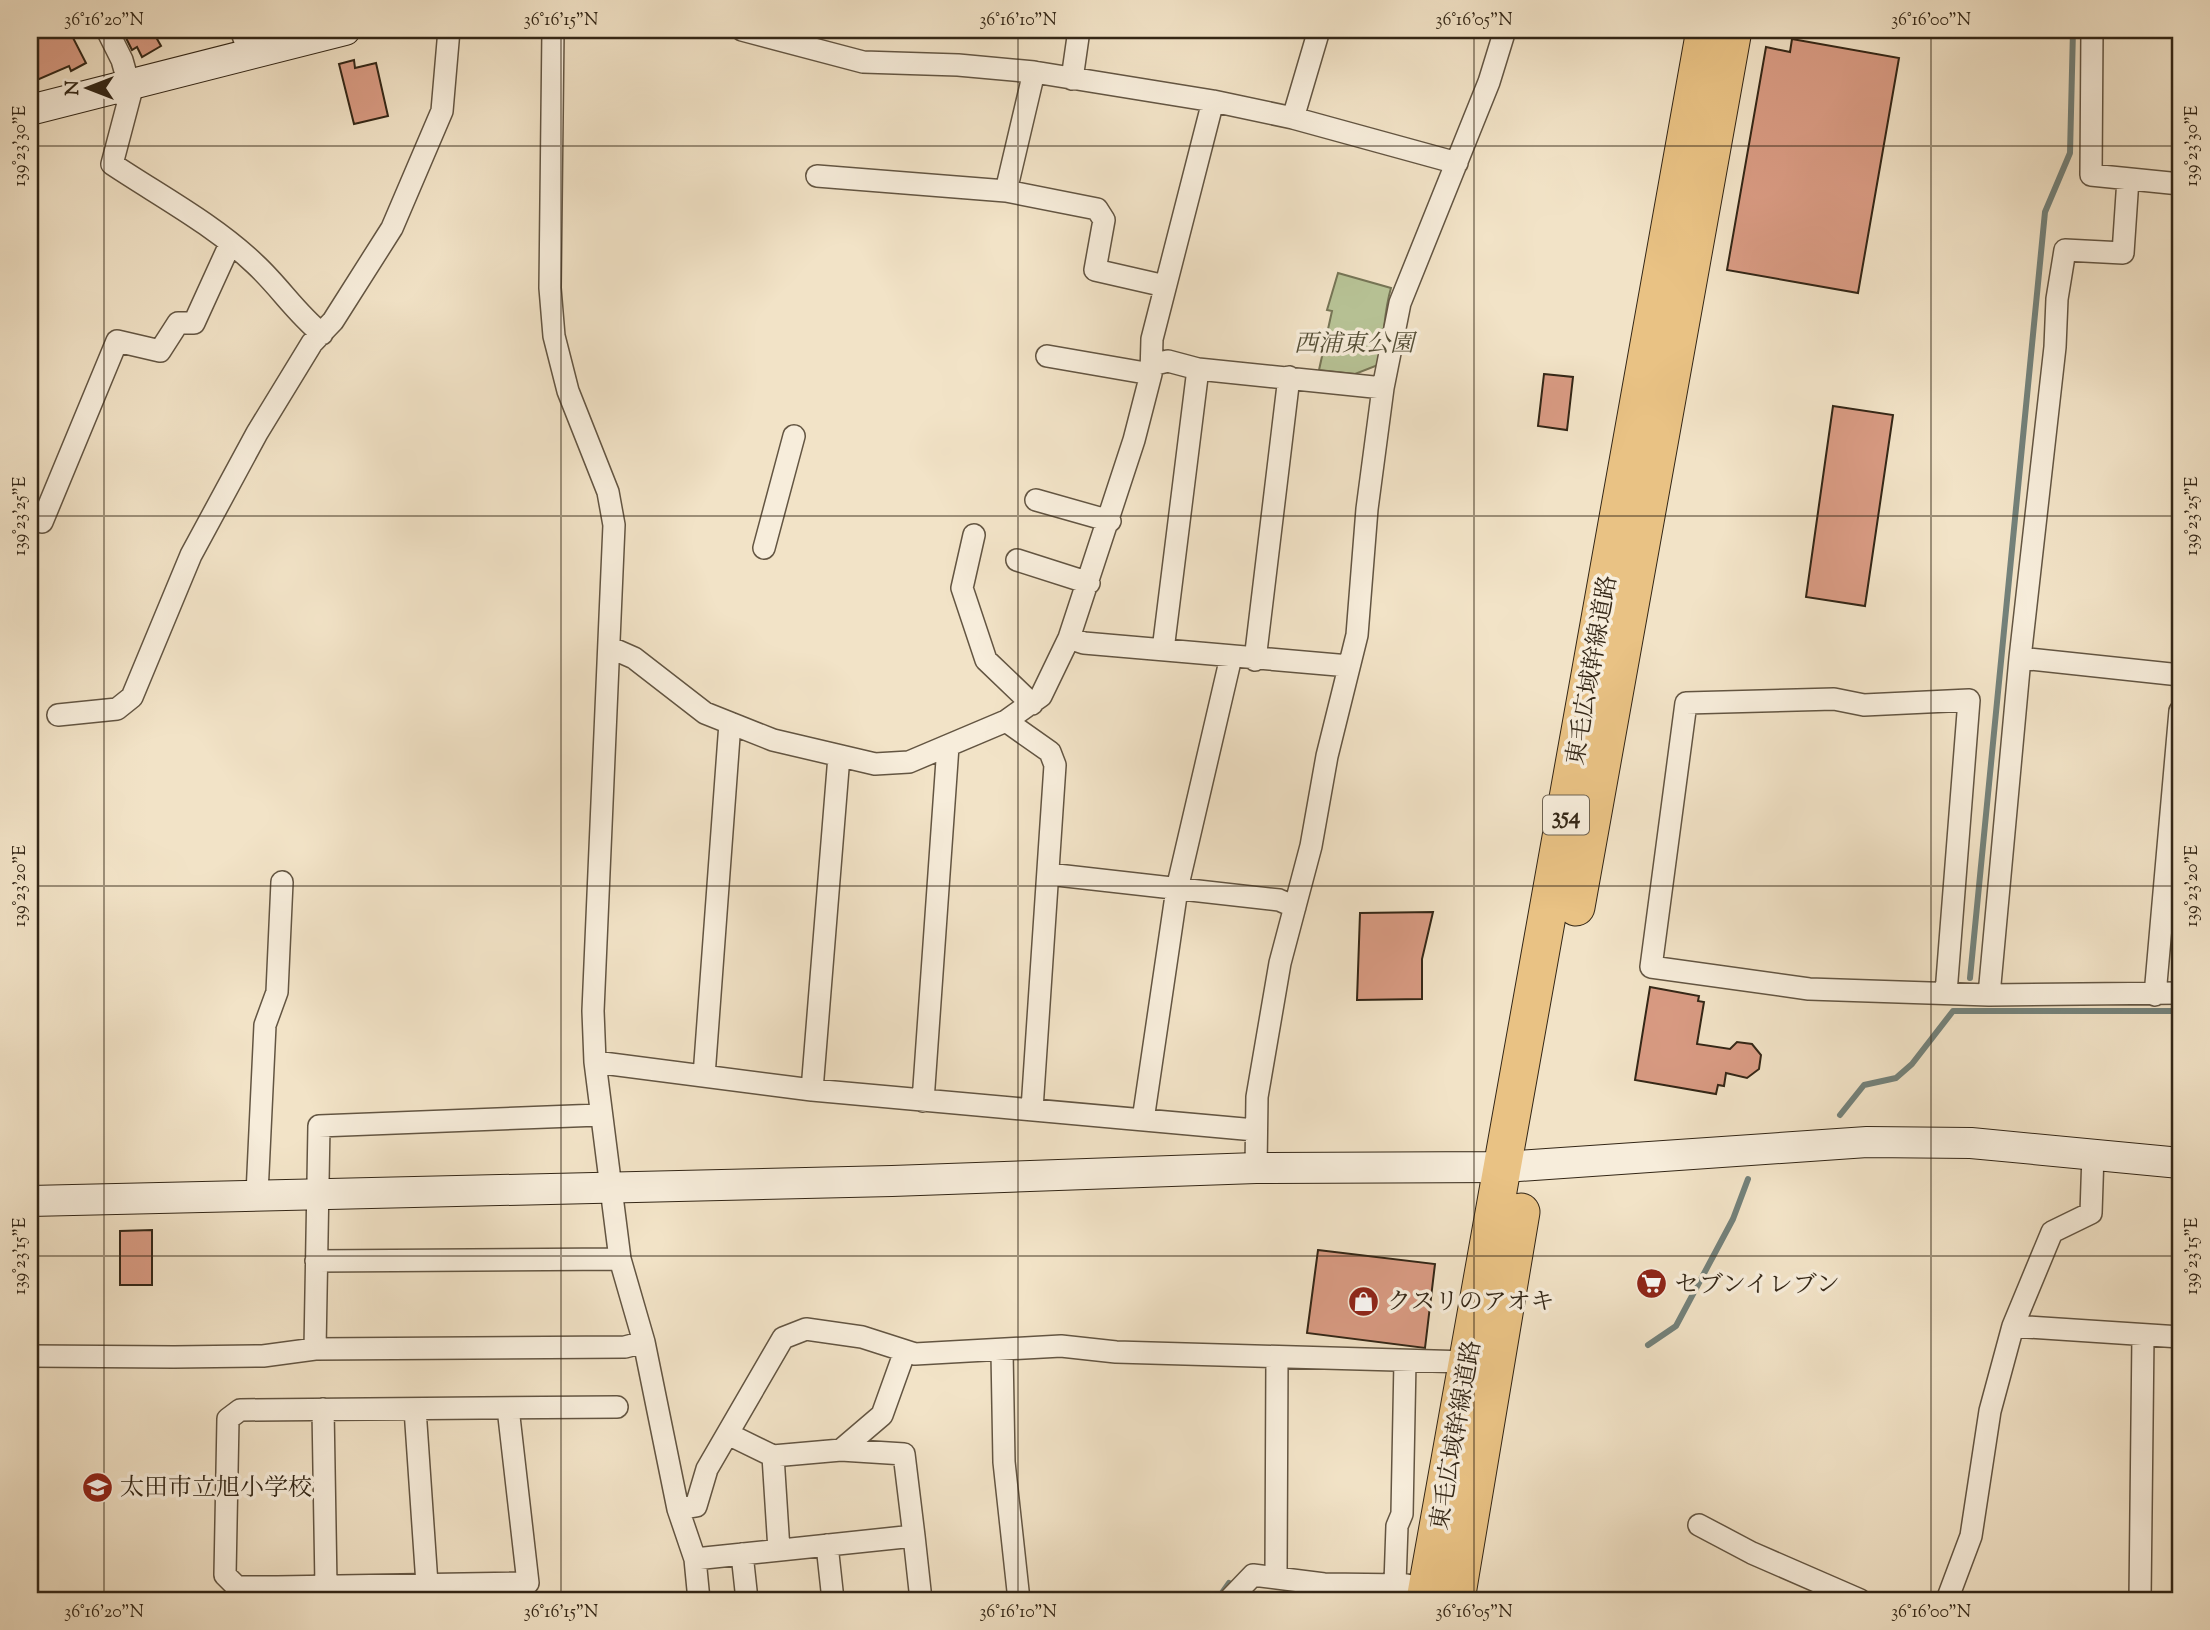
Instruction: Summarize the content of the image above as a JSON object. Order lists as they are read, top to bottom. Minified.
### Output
{"streets":{"highway":["東毛広域幹線道路","354"]},"parks":["西浦東公園"],"places":{"supermarket":["セブンイレブン"],"shop":["クスリのアオキ"],"school or university":["太田市立旭小学校"]},"north":"left","coordinates":["36°16'20\"N","36°16'15\"N","36°16'10\"N","36°16'05\"N","36°16'00\"N","139°23'30\"E","139°23'25\"E","139°23'20\"E","139°23'15\"E"]}
